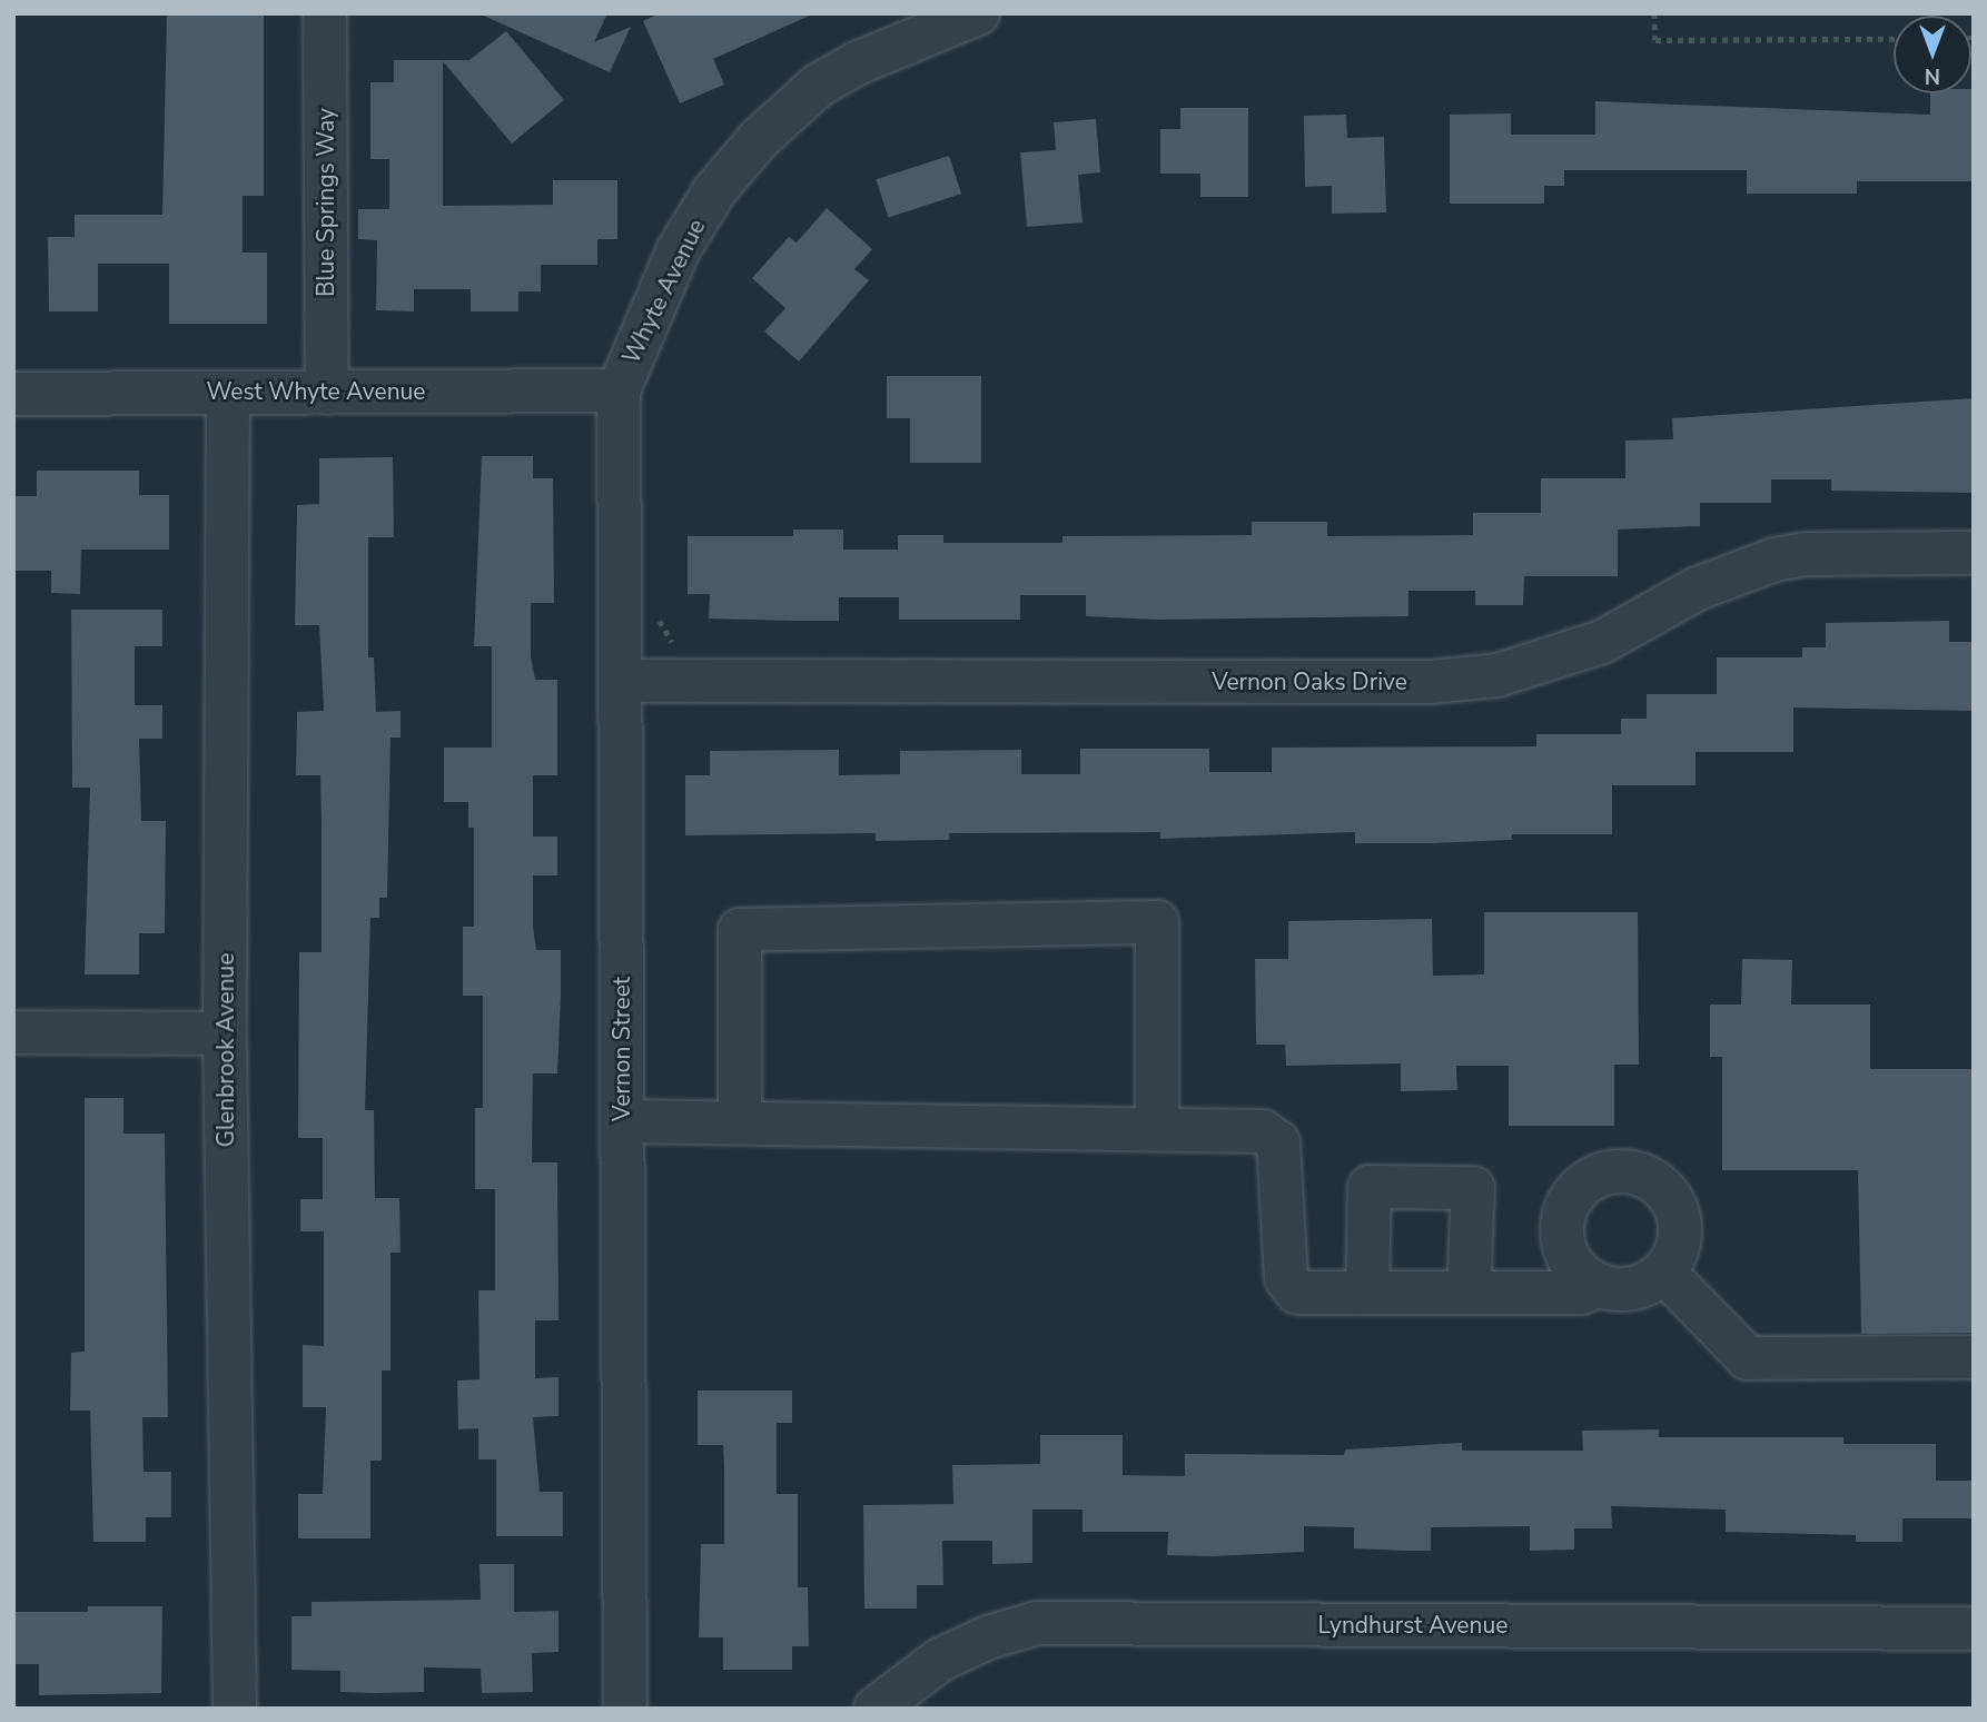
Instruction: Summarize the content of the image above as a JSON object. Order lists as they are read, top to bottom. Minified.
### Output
{"streets":{"street":["Blue Springs Way","Whyte Avenue","West Whyte Avenue","Vernon Oaks Drive","Vernon Street","Glenbrook Avenue","Lyndhurst Avenue"]},"crossings":[["Blue Springs Way","West Whyte Avenue"],["Whyte Avenue","West Whyte Avenue"],["Whyte Avenue","Vernon Street"],["West Whyte Avenue","Vernon Street"],["West Whyte Avenue","Glenbrook Avenue"],["Vernon Oaks Drive","Vernon Street"]],"north":"bottom"}
